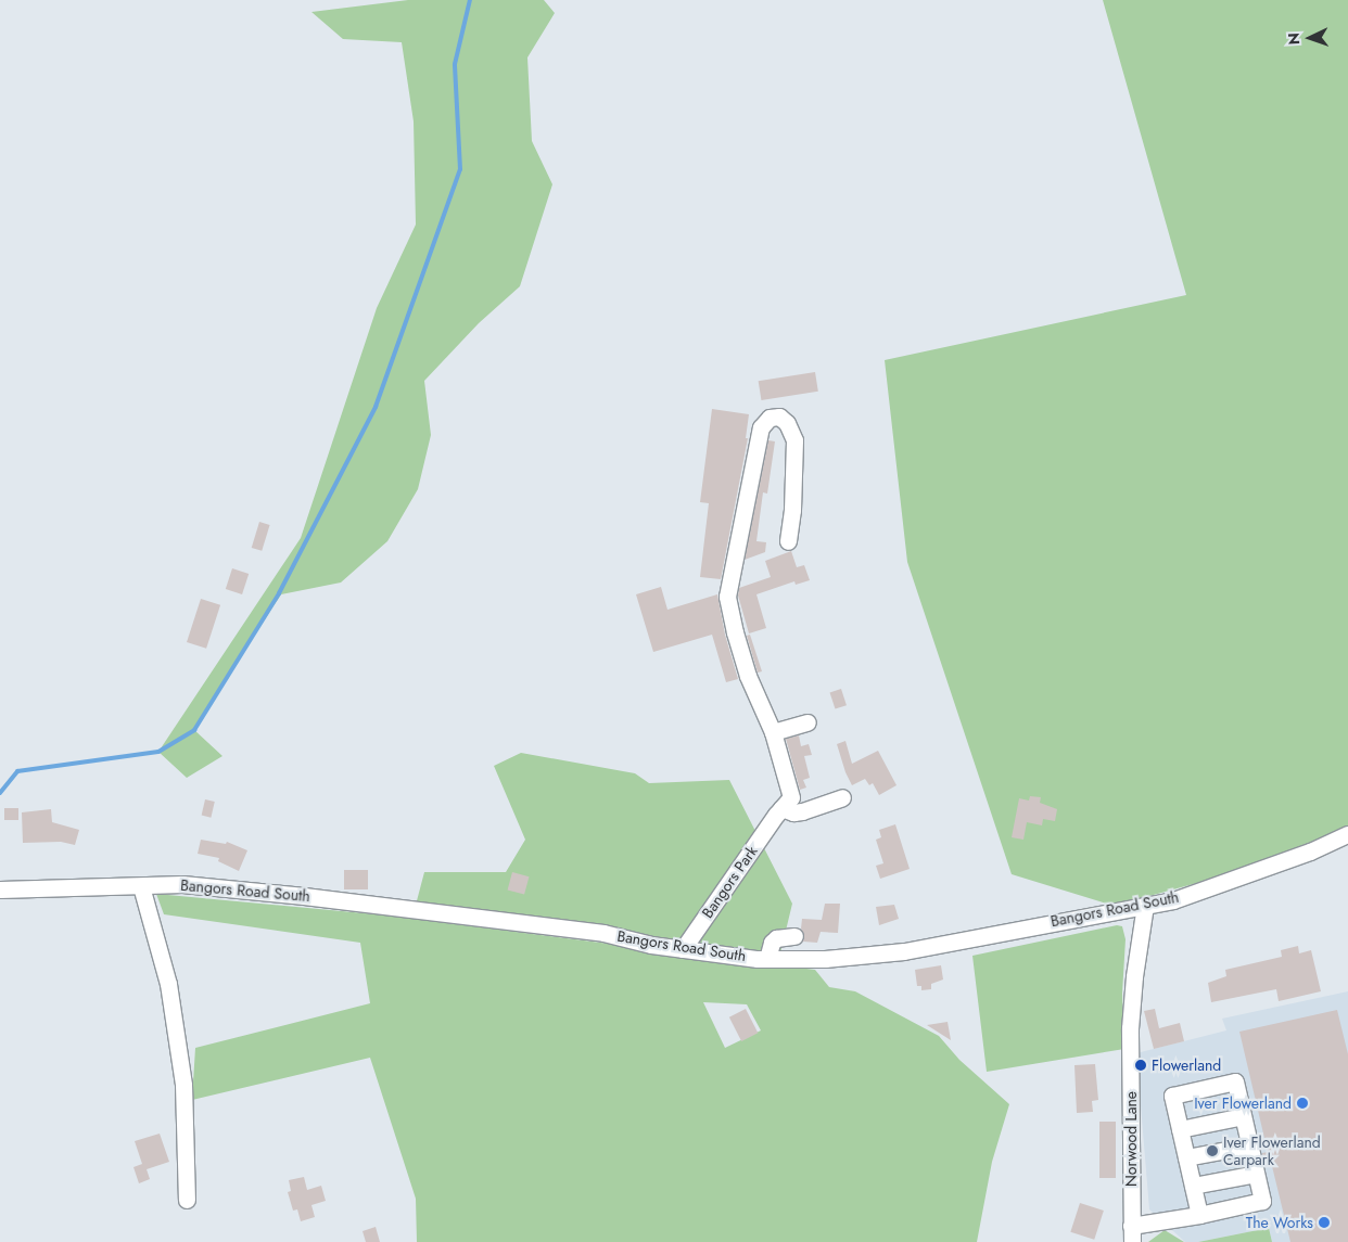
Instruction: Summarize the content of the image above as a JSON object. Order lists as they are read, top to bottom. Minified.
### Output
{"streets":{"street":["Bangors Park","Bangors Road South","Norwood Lane"]},"crossings":[["Bangors Park","Bangors Road South"],["Bangors Road South","Norwood Lane"]],"places":["Flowerland","Iver Flowerland","Iver Flowerland Carpark","The Works"],"north":"left"}
